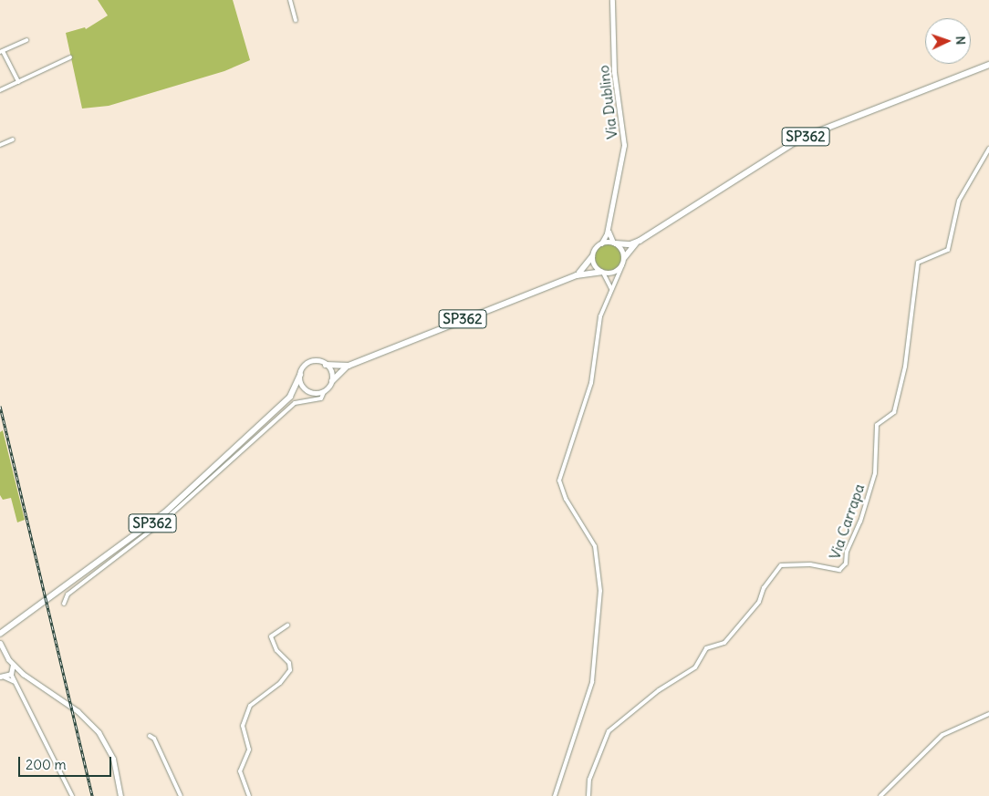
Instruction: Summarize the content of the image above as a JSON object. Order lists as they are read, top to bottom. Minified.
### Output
{"streets":{"main road":["SP362"],"street":["Via Dublino","Via Carrapa"]},"crossings":[["Via Dublino","SP362"]],"scale_bar":"200 m","north":"right"}
